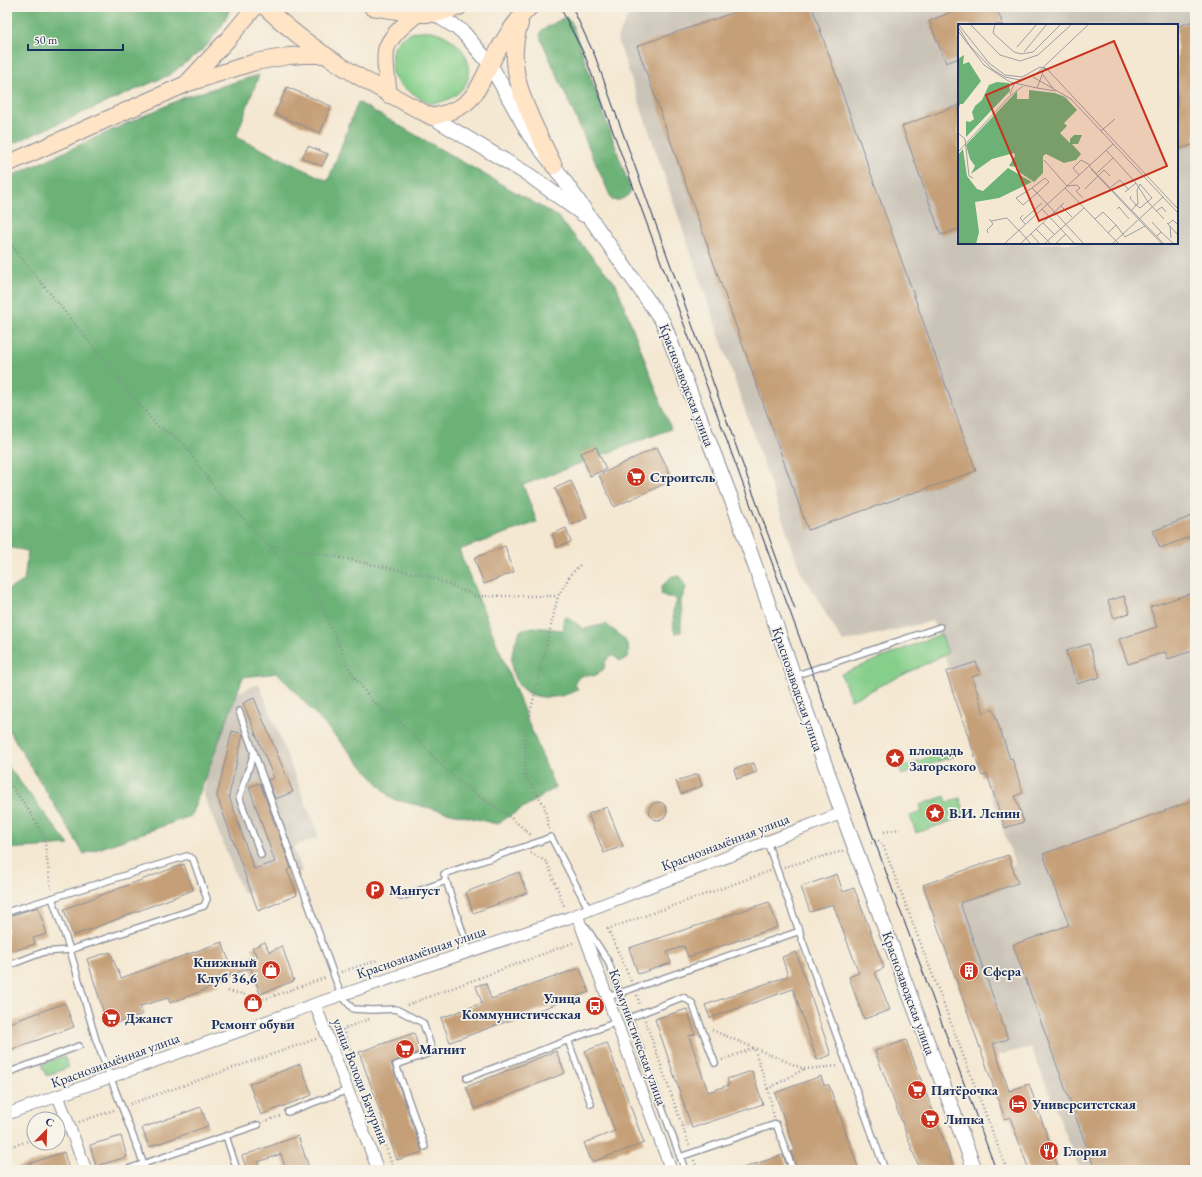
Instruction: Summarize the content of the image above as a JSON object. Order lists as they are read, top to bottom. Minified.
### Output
{"streets":{"street":["Краснозаводская улица","Краснознамённая улица","Коммунистическая улица","улица Володи Бачурина"]},"crossings":[["Краснозаводская улица","Краснознамённая улица"],["Краснознамённая улица","Коммунистическая улица"],["Краснознамённая улица","улица Володи Бачурина"]],"places":{"supermarket":["Строитель","Джанет","Магнит","Пятёрочка","Липка"],"place":["площадь Загорского","В.И. Ленин"],"parking":["Мангуст"],"shop":["Книжный Клуб 36,6","Ремонт обуви"],"building":["Сфера"],"bus stop":["Улица Коммунистическая"],"hotel":["Университетская"],"restaurant":["Глория"]},"scale_bar":"50 m","north":"top right"}
